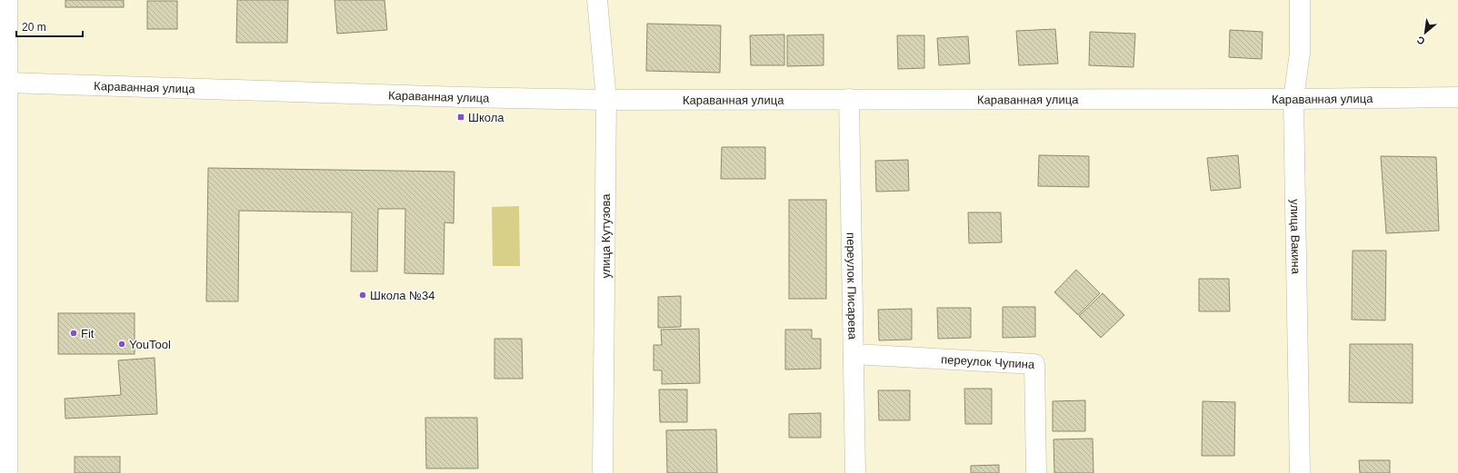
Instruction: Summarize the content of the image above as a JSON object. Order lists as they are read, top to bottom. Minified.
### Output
{"streets":{"street":["Караванная улица","улица Кутузова","улица Вакина","переулок Писарева","переулок Чупина"]},"crossings":[["Караванная улица","улица Кутузова"],["Караванная улица","улица Вакина"],["Караванная улица","переулок Писарева"],["переулок Писарева","переулок Чупина"]],"places":{"transit":["Школа"],"other":["Школа №34","Fit","YouTool"]},"scale_bar":"20 m","north":"bottom left"}
